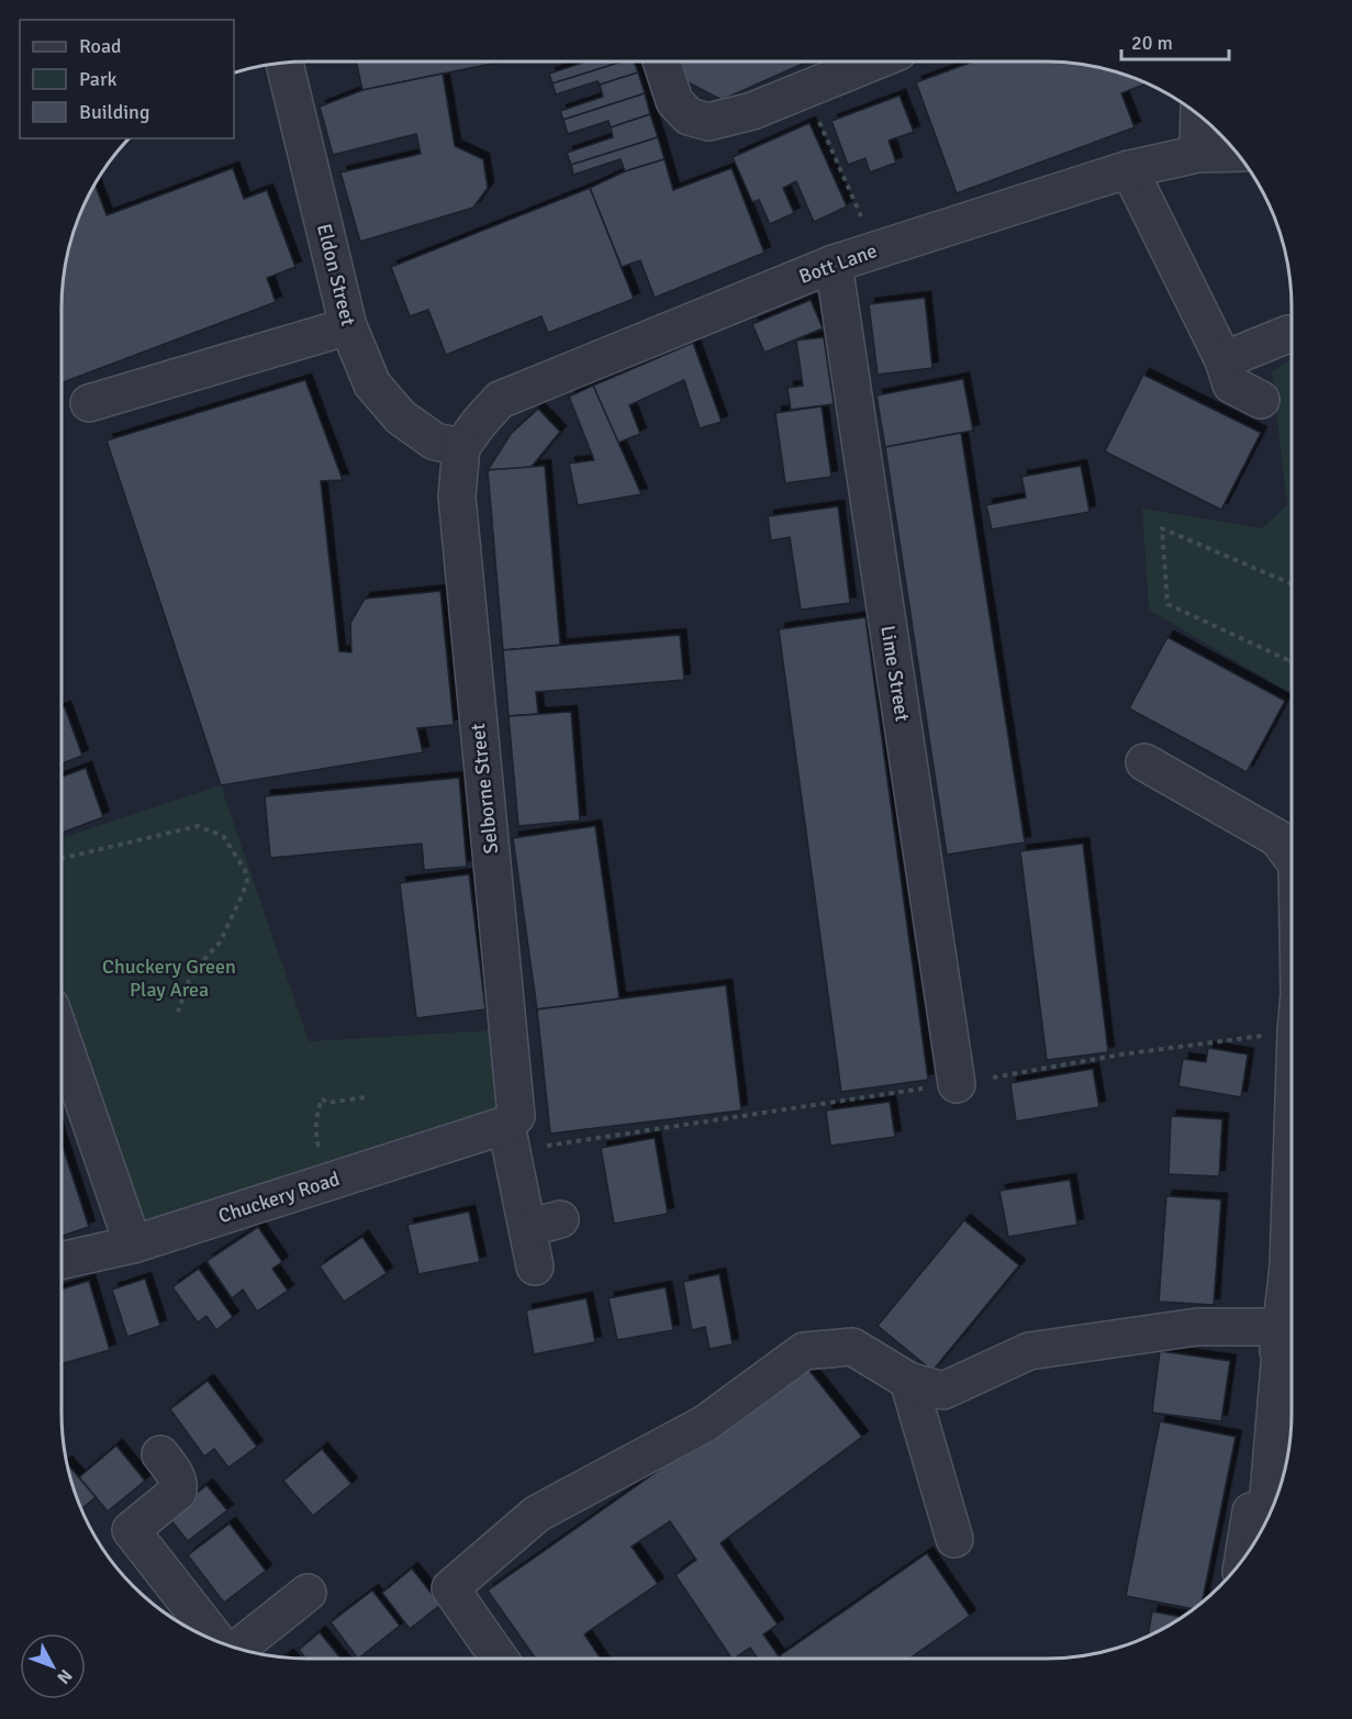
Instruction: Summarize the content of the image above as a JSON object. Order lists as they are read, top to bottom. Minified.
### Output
{"streets":{"street":["Bott Lane","Eldon Street","Lime Street","Selborne Street","Chuckery Road"]},"crossings":[["Bott Lane","Eldon Street"],["Bott Lane","Lime Street"],["Bott Lane","Selborne Street"],["Eldon Street","Selborne Street"],["Selborne Street","Chuckery Road"]],"parks":["Chuckery Green Play Area"],"legend":["Road","Park","Building"],"scale_bar":"20 m","north":"bottom right"}
